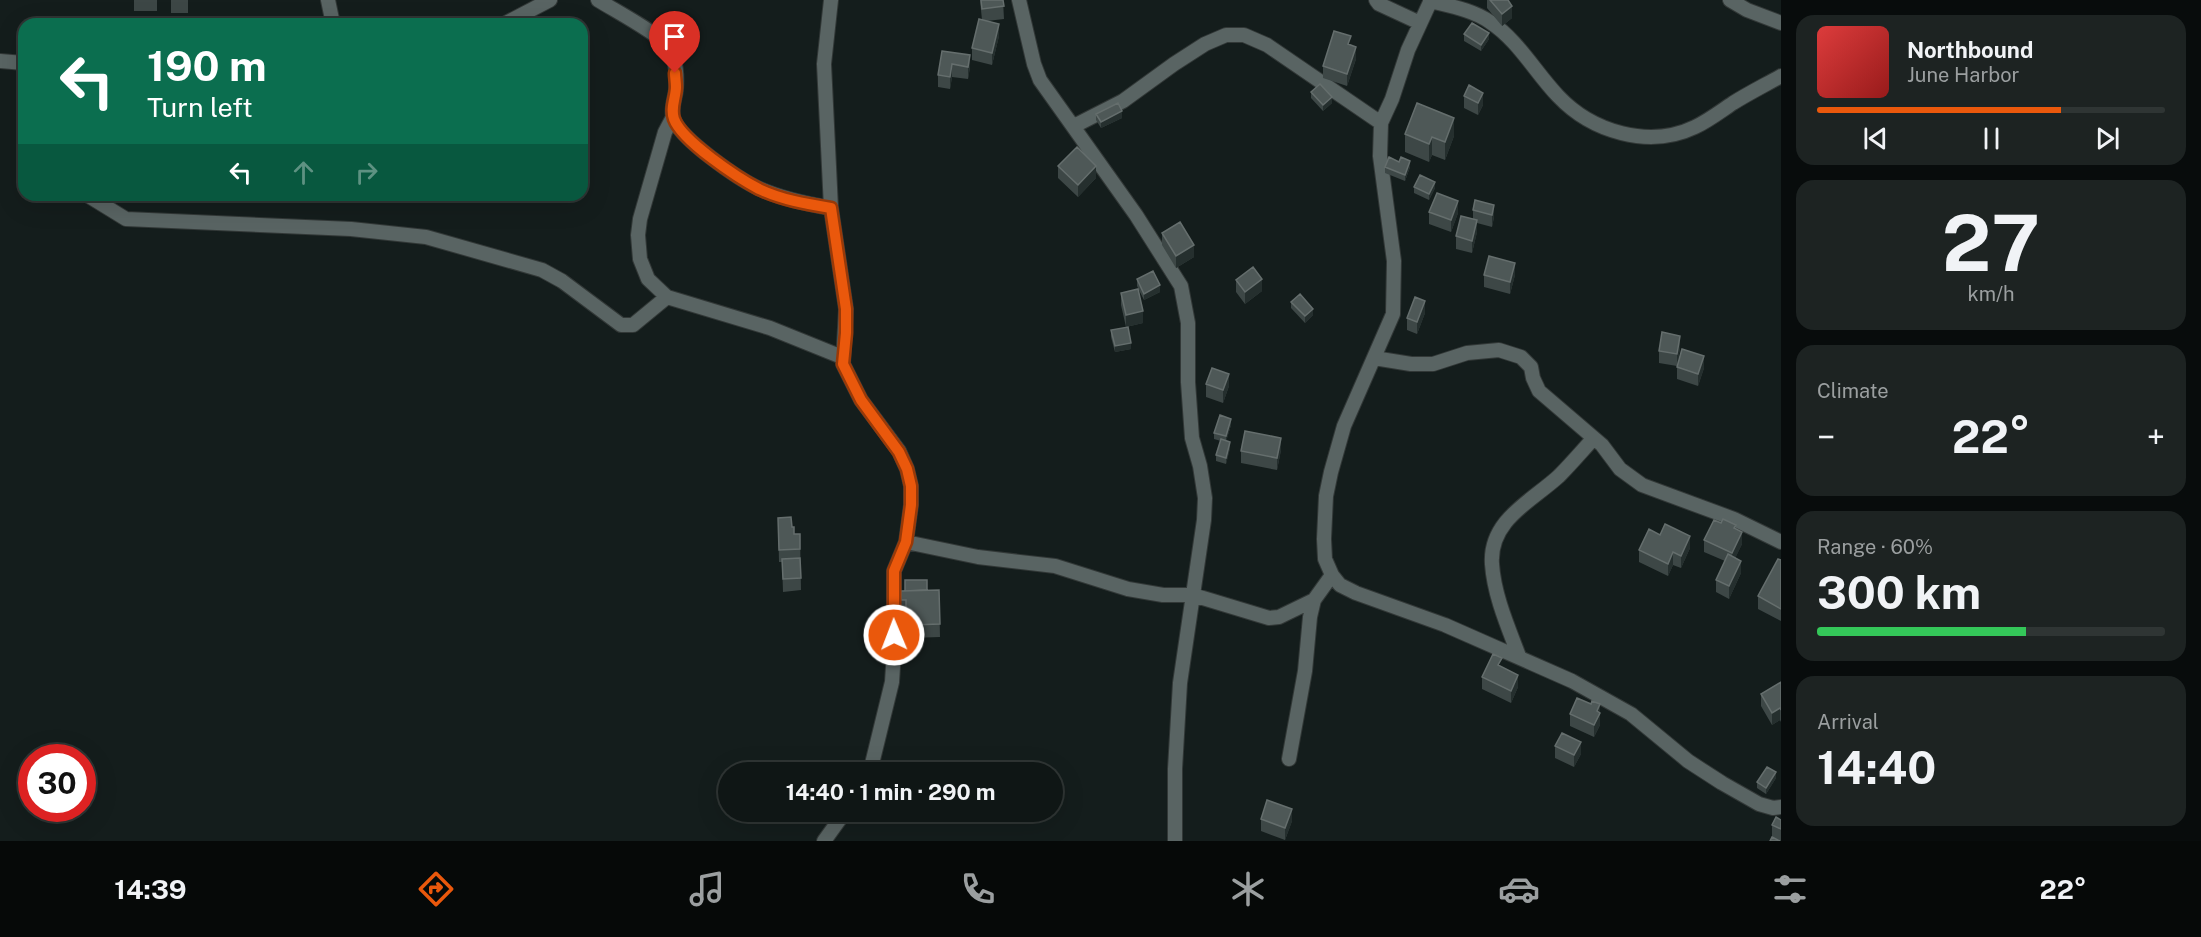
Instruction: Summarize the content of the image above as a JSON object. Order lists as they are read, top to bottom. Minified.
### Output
{"page":{"turn":["190 m","Turn left"],"song":["Northbound","June Harbor"],"tile":[["27","km/h"],"Climate",["Range · 60%","300 km"],["Arrival","14:40"]],"heat":["−","22°","+"],"limit":"30","trip":"14:40 · 1 min · 290 m","tabs":["14:39","22°"]}}
